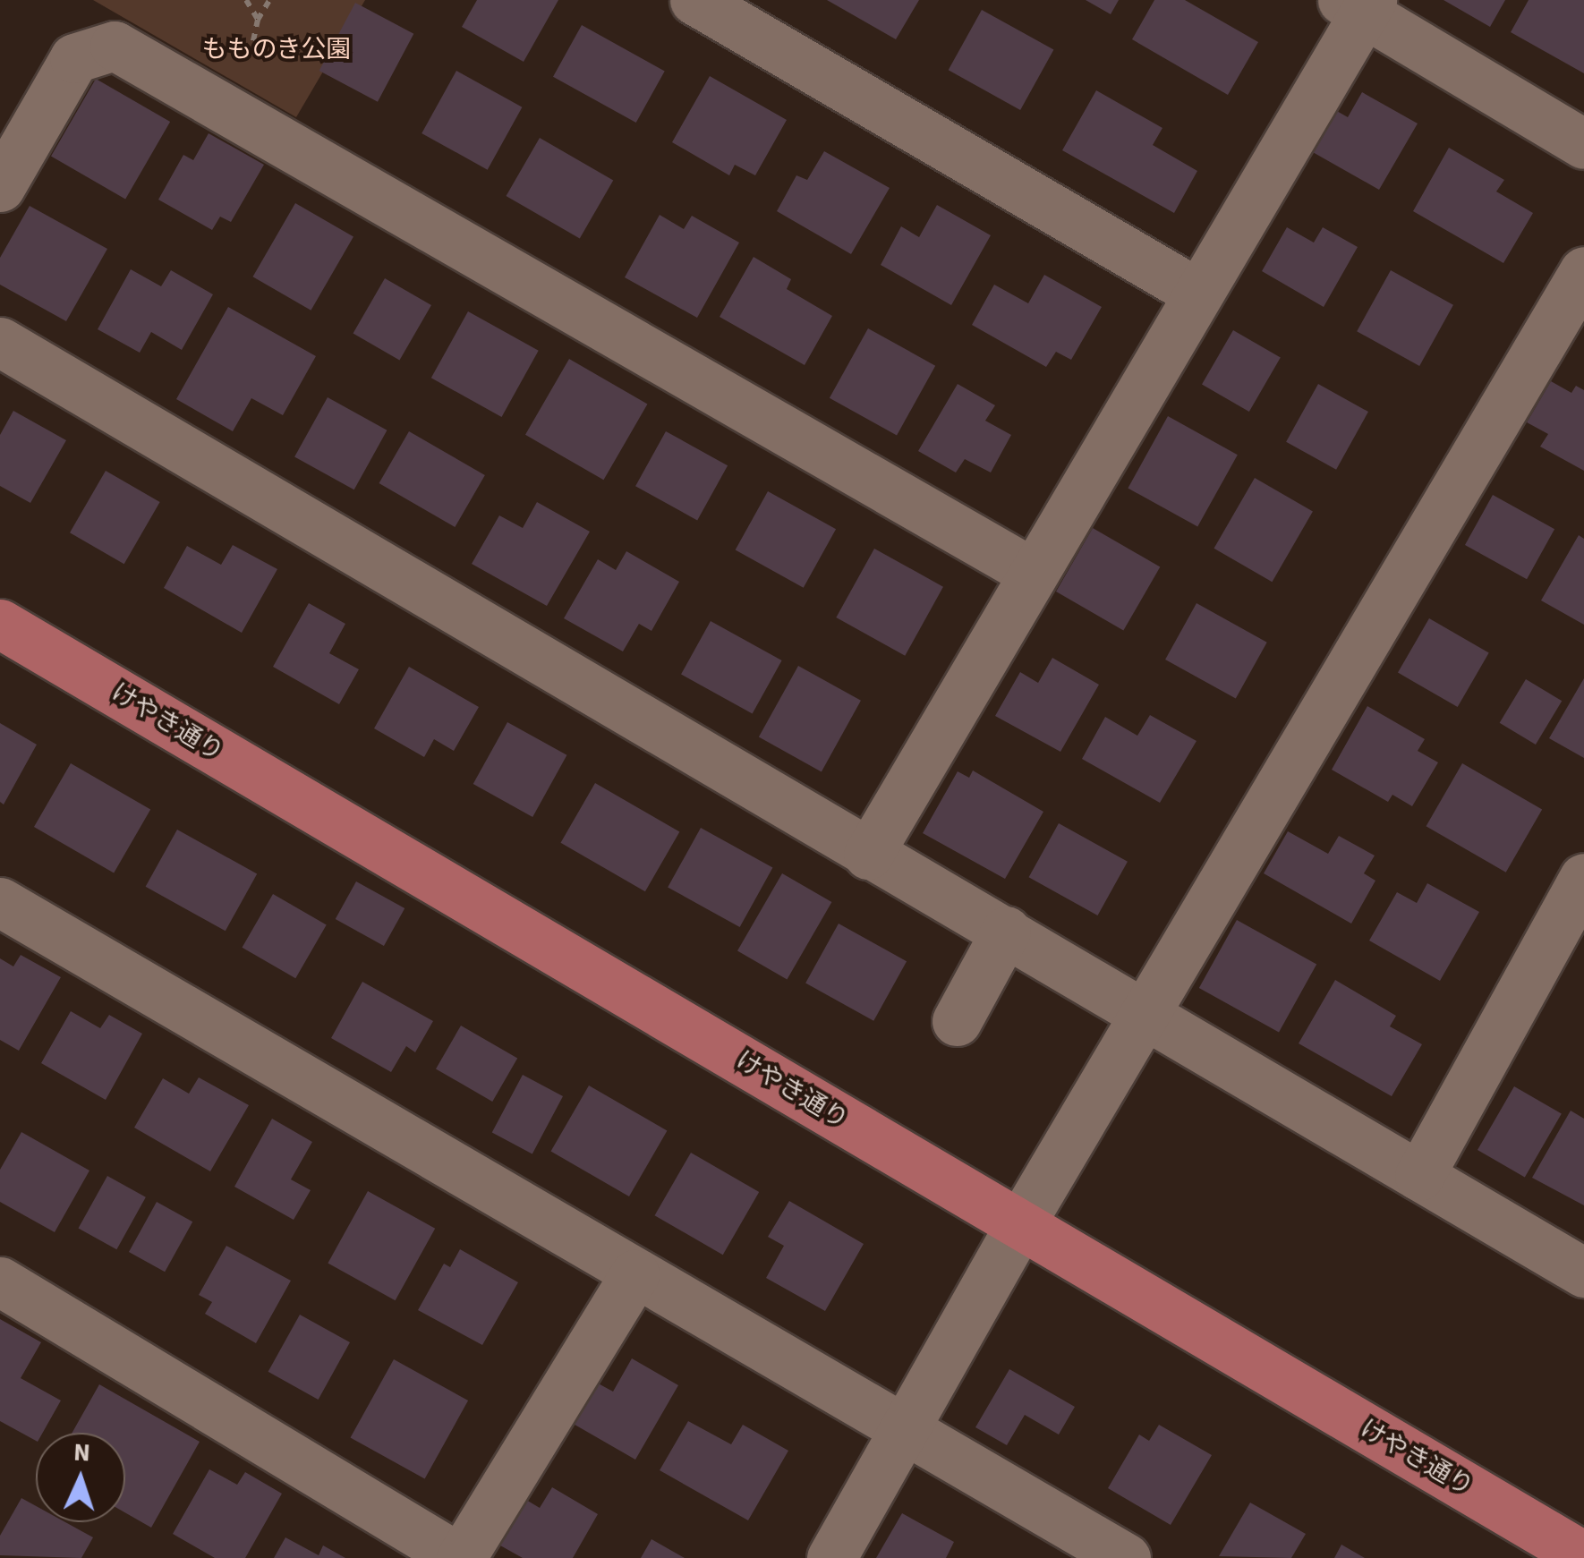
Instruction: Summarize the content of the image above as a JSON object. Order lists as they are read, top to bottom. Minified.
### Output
{"streets":{"main road":["けやき通り"]},"parks":["もものき公園"],"north":"top"}
